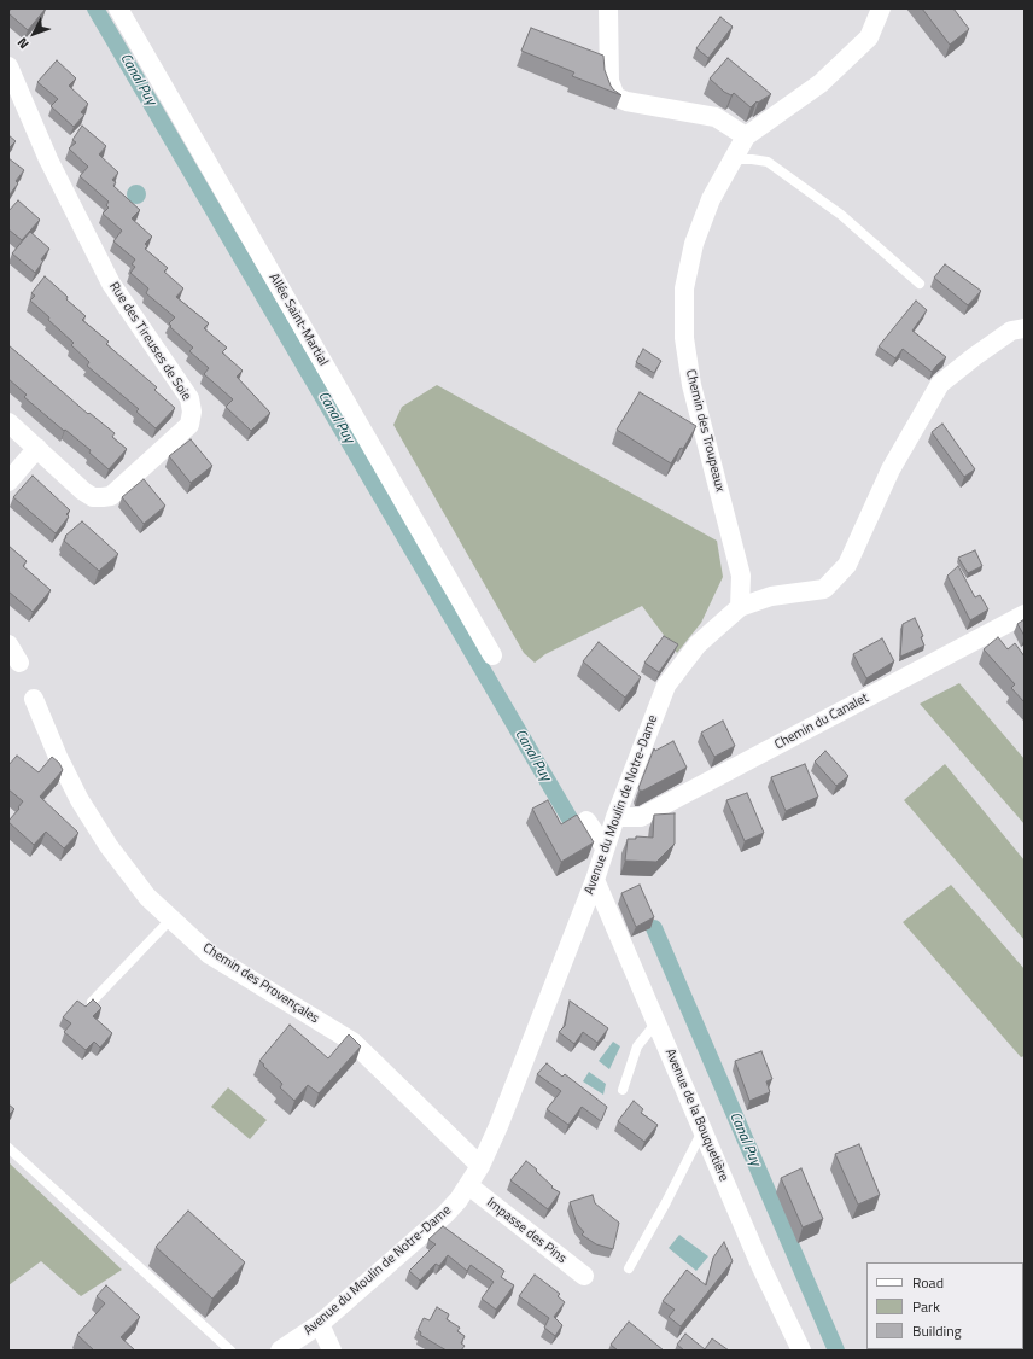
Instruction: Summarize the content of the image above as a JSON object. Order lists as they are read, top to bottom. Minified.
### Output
{"streets":{"street":["Allée Saint-Martial","Rue des Tireuses de Soie","Chemin des Troupeaux","Chemin du Canalet","Avenue du Moulin de Notre-Dame","Chemin des Provençales","Avenue de la Bouquetière","Impasse des Pins"]},"crossings":[["Chemin des Troupeaux","Avenue du Moulin de Notre-Dame"],["Chemin du Canalet","Avenue du Moulin de Notre-Dame"],["Avenue du Moulin de Notre-Dame","Chemin des Provençales"],["Avenue du Moulin de Notre-Dame","Avenue de la Bouquetière"],["Avenue du Moulin de Notre-Dame","Impasse des Pins"]],"water":["Canal Puy"],"legend":["Road","Park","Building"],"north":"bottom left"}
